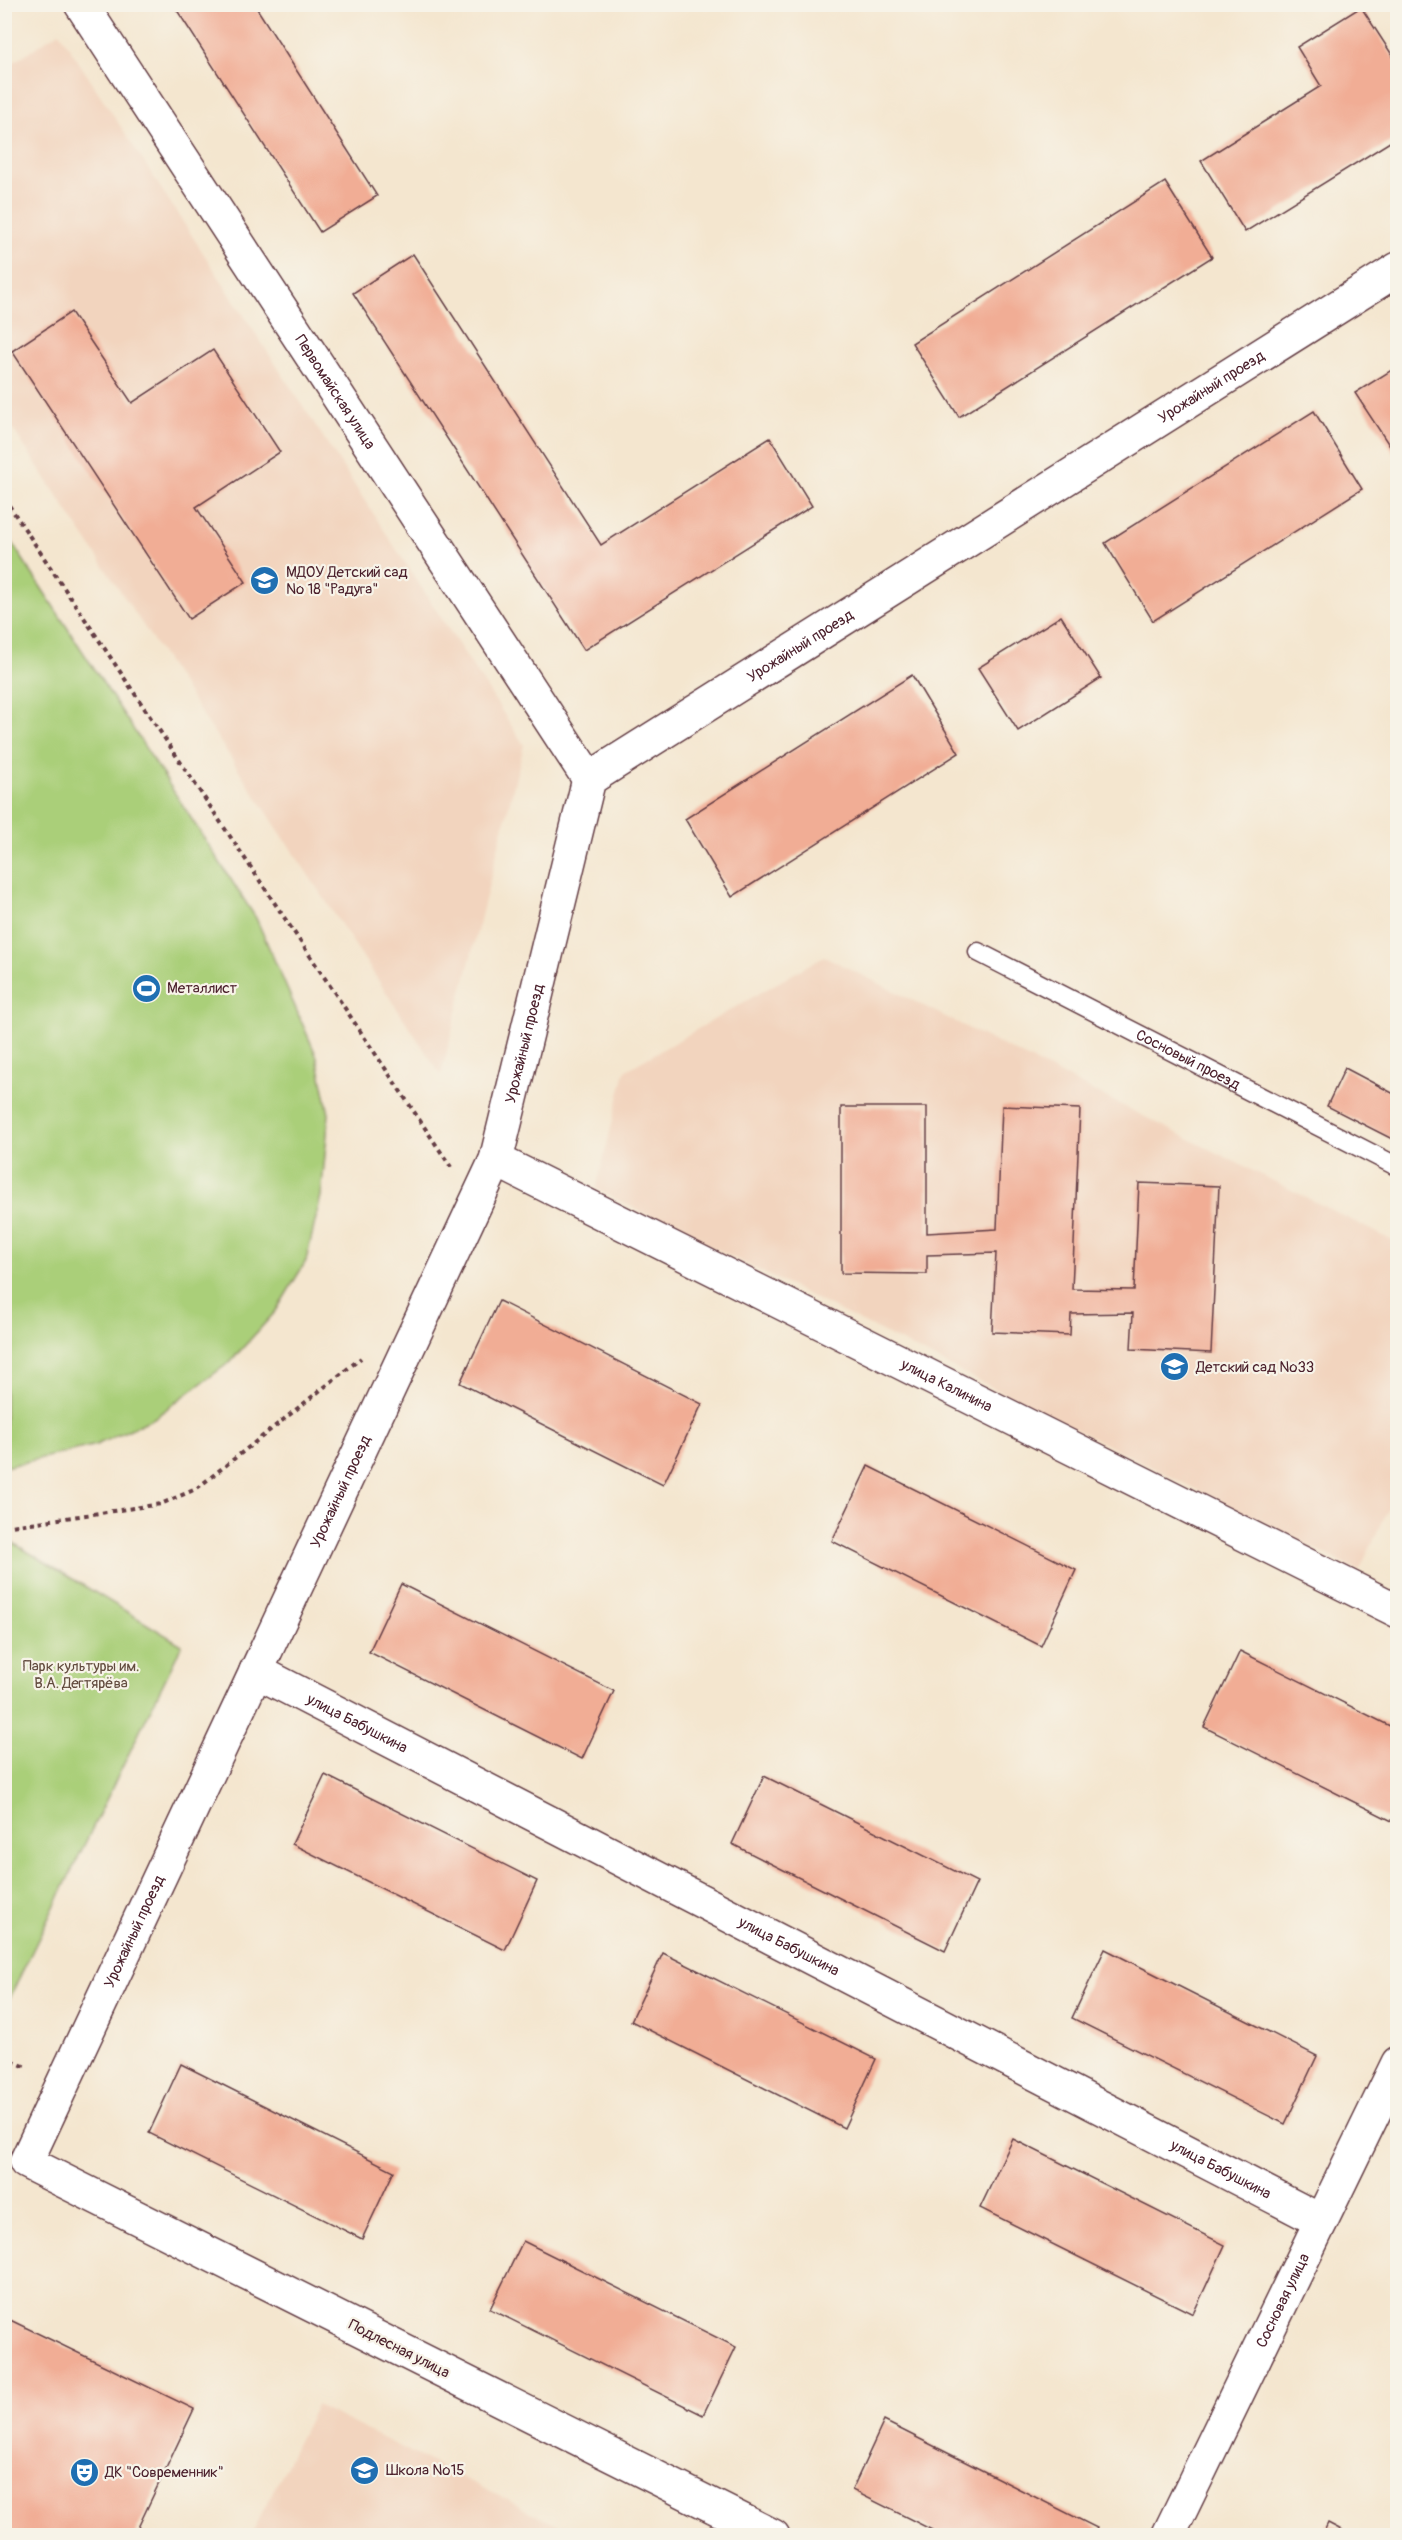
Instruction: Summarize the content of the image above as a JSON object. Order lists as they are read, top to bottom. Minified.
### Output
{"streets":{"street":["Урожайный проезд","Первомайская улица","улица Калинина","улица Бабушкина","Сосновая улица","Подлесная улица"],"lane":["Сосновый проезд"]},"crossings":[["Урожайный проезд","Первомайская улица"],["Урожайный проезд","улица Калинина"],["Урожайный проезд","улица Бабушкина"],["Урожайный проезд","Подлесная улица"],["улица Бабушкина","Сосновая улица"]],"parks":["Парк культуры им. В.А. Дегтярёва"],"places":{"school or university":["МДОУ Детский сад № 18 \"Радуга\"","Детский сад №33","Школа №15"],"sports":["Металлист"],"theatre":["ДК \"Современник\""]}}
